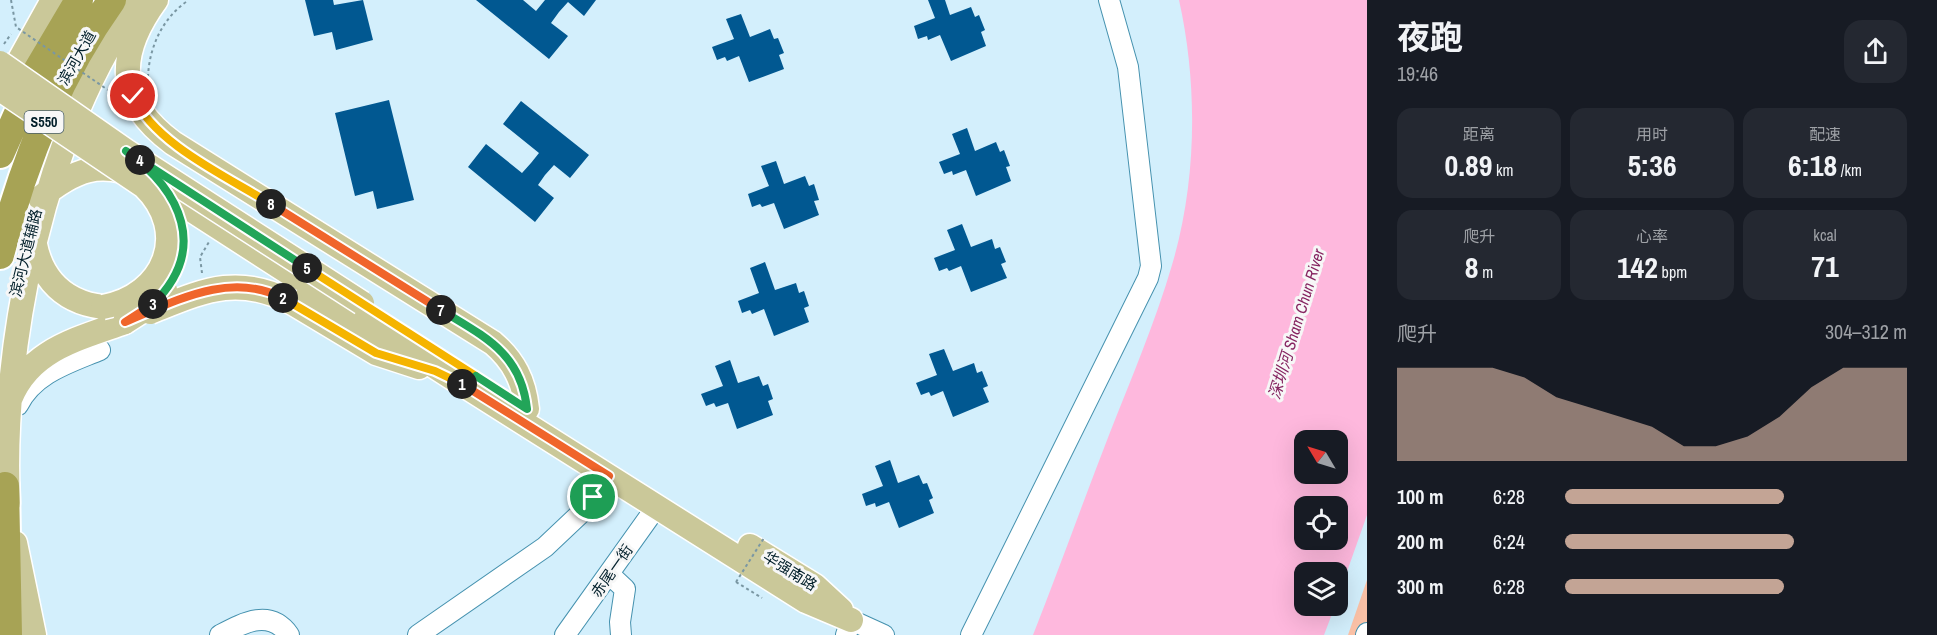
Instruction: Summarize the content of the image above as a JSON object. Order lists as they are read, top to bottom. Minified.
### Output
{"streets":{"highway":["滨河大道","S550"],"main road":["滨河大道辅路","华强南路"],"street":["赤尾一街"]},"crossings":[["滨河大道","滨河大道辅路"],["滨河大道辅路","华强南路"],["赤尾一街","华强南路"]],"water":["深圳河 Sham Chun River"],"north":"top left","page":{"heading":["夜跑","19:46"],"stats":[["距离","0.89 km"],["用时","5:36"],["配速","6:18 /km"],["爬升","8 m"],["心率","142 bpm"],["kcal","71"]],"pins":["4","8","5","2","3","7","1"],"chart":["爬升","304–312 m"],"list":[{"name":"100 m","note":"6:28"},{"name":"200 m","note":"6:24"},{"name":"300 m","note":"6:28"}]}}
